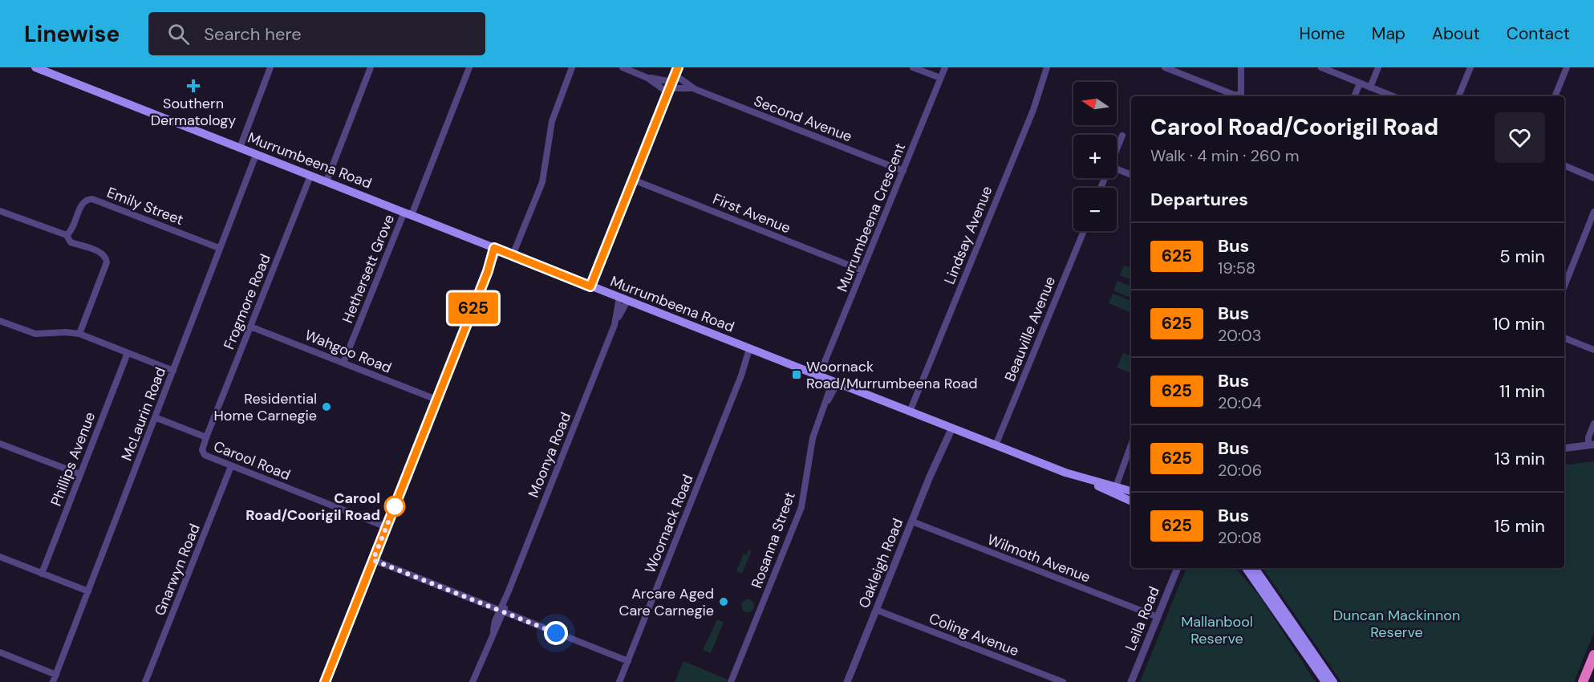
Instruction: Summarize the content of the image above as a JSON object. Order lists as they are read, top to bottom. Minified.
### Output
{"streets":{"main road":["Murrumbeena Road"],"street":["Second Avenue","Emily Street","First Avenue","Murrumbeena Crescent","Lindsay Avenue","Hethersett Grove","Frogmore Road","Beauville Avenue","Wahgoo Road","McLaurin Road","Moonya Road","Phillips Avenue","Carool Road","Woornack Road","Rosanna Street","Wilmoth Avenue","Oakleigh Road","Gnarwyn Road","Leila Road","Coling Avenue"]},"crossings":[["Second Avenue","Murrumbeena Crescent"],["Murrumbeena Road","Murrumbeena Crescent"],["Murrumbeena Road","Lindsay Avenue"],["Murrumbeena Road","Hethersett Grove"],["Murrumbeena Road","Frogmore Road"],["Murrumbeena Road","Beauville Avenue"],["Murrumbeena Road","McLaurin Road"],["Murrumbeena Road","Moonya Road"],["Murrumbeena Road","Woornack Road"],["Murrumbeena Road","Rosanna Street"],["Murrumbeena Road","Oakleigh Road"],["Emily Street","McLaurin Road"],["First Avenue","Murrumbeena Crescent"],["Hethersett Grove","Wahgoo Road"],["Frogmore Road","Wahgoo Road"],["Frogmore Road","Carool Road"],["McLaurin Road","Carool Road"],["Carool Road","Gnarwyn Road"],["Wilmoth Avenue","Oakleigh Road"],["Wilmoth Avenue","Leila Road"],["Oakleigh Road","Coling Avenue"]],"parks":["Duncan Mackinnon Reserve","Mallanbool Reserve"],"places":{"health":["Southern Dermatology"],"transit":["Woornack Road/Murrumbeena Road"],"other":["Residential Home Carnegie","Carool Road/Coorigil Road","Arcare Aged Care Carnegie"]},"lines":["bus line 625"],"north":"left","page":{"header":"Linewise","search":"Search here","nav":["Home","Map","About","Contact"],"on_map":"625","map_buttons":["+","−"],"heading":[["Carool Road/Coorigil Road","Walk · 4 min · 260 m"],"Departures"],"list":[{"mark":"625","name":"Bus","note":"19:58","value":"5 min"},{"mark":"625","name":"Bus","note":"20:03","value":"10 min"},{"mark":"625","name":"Bus","note":"20:04","value":"11 min"},{"mark":"625","name":"Bus","note":"20:06","value":"13 min"},{"mark":"625","name":"Bus","note":"20:08","value":"15 min"}]}}
